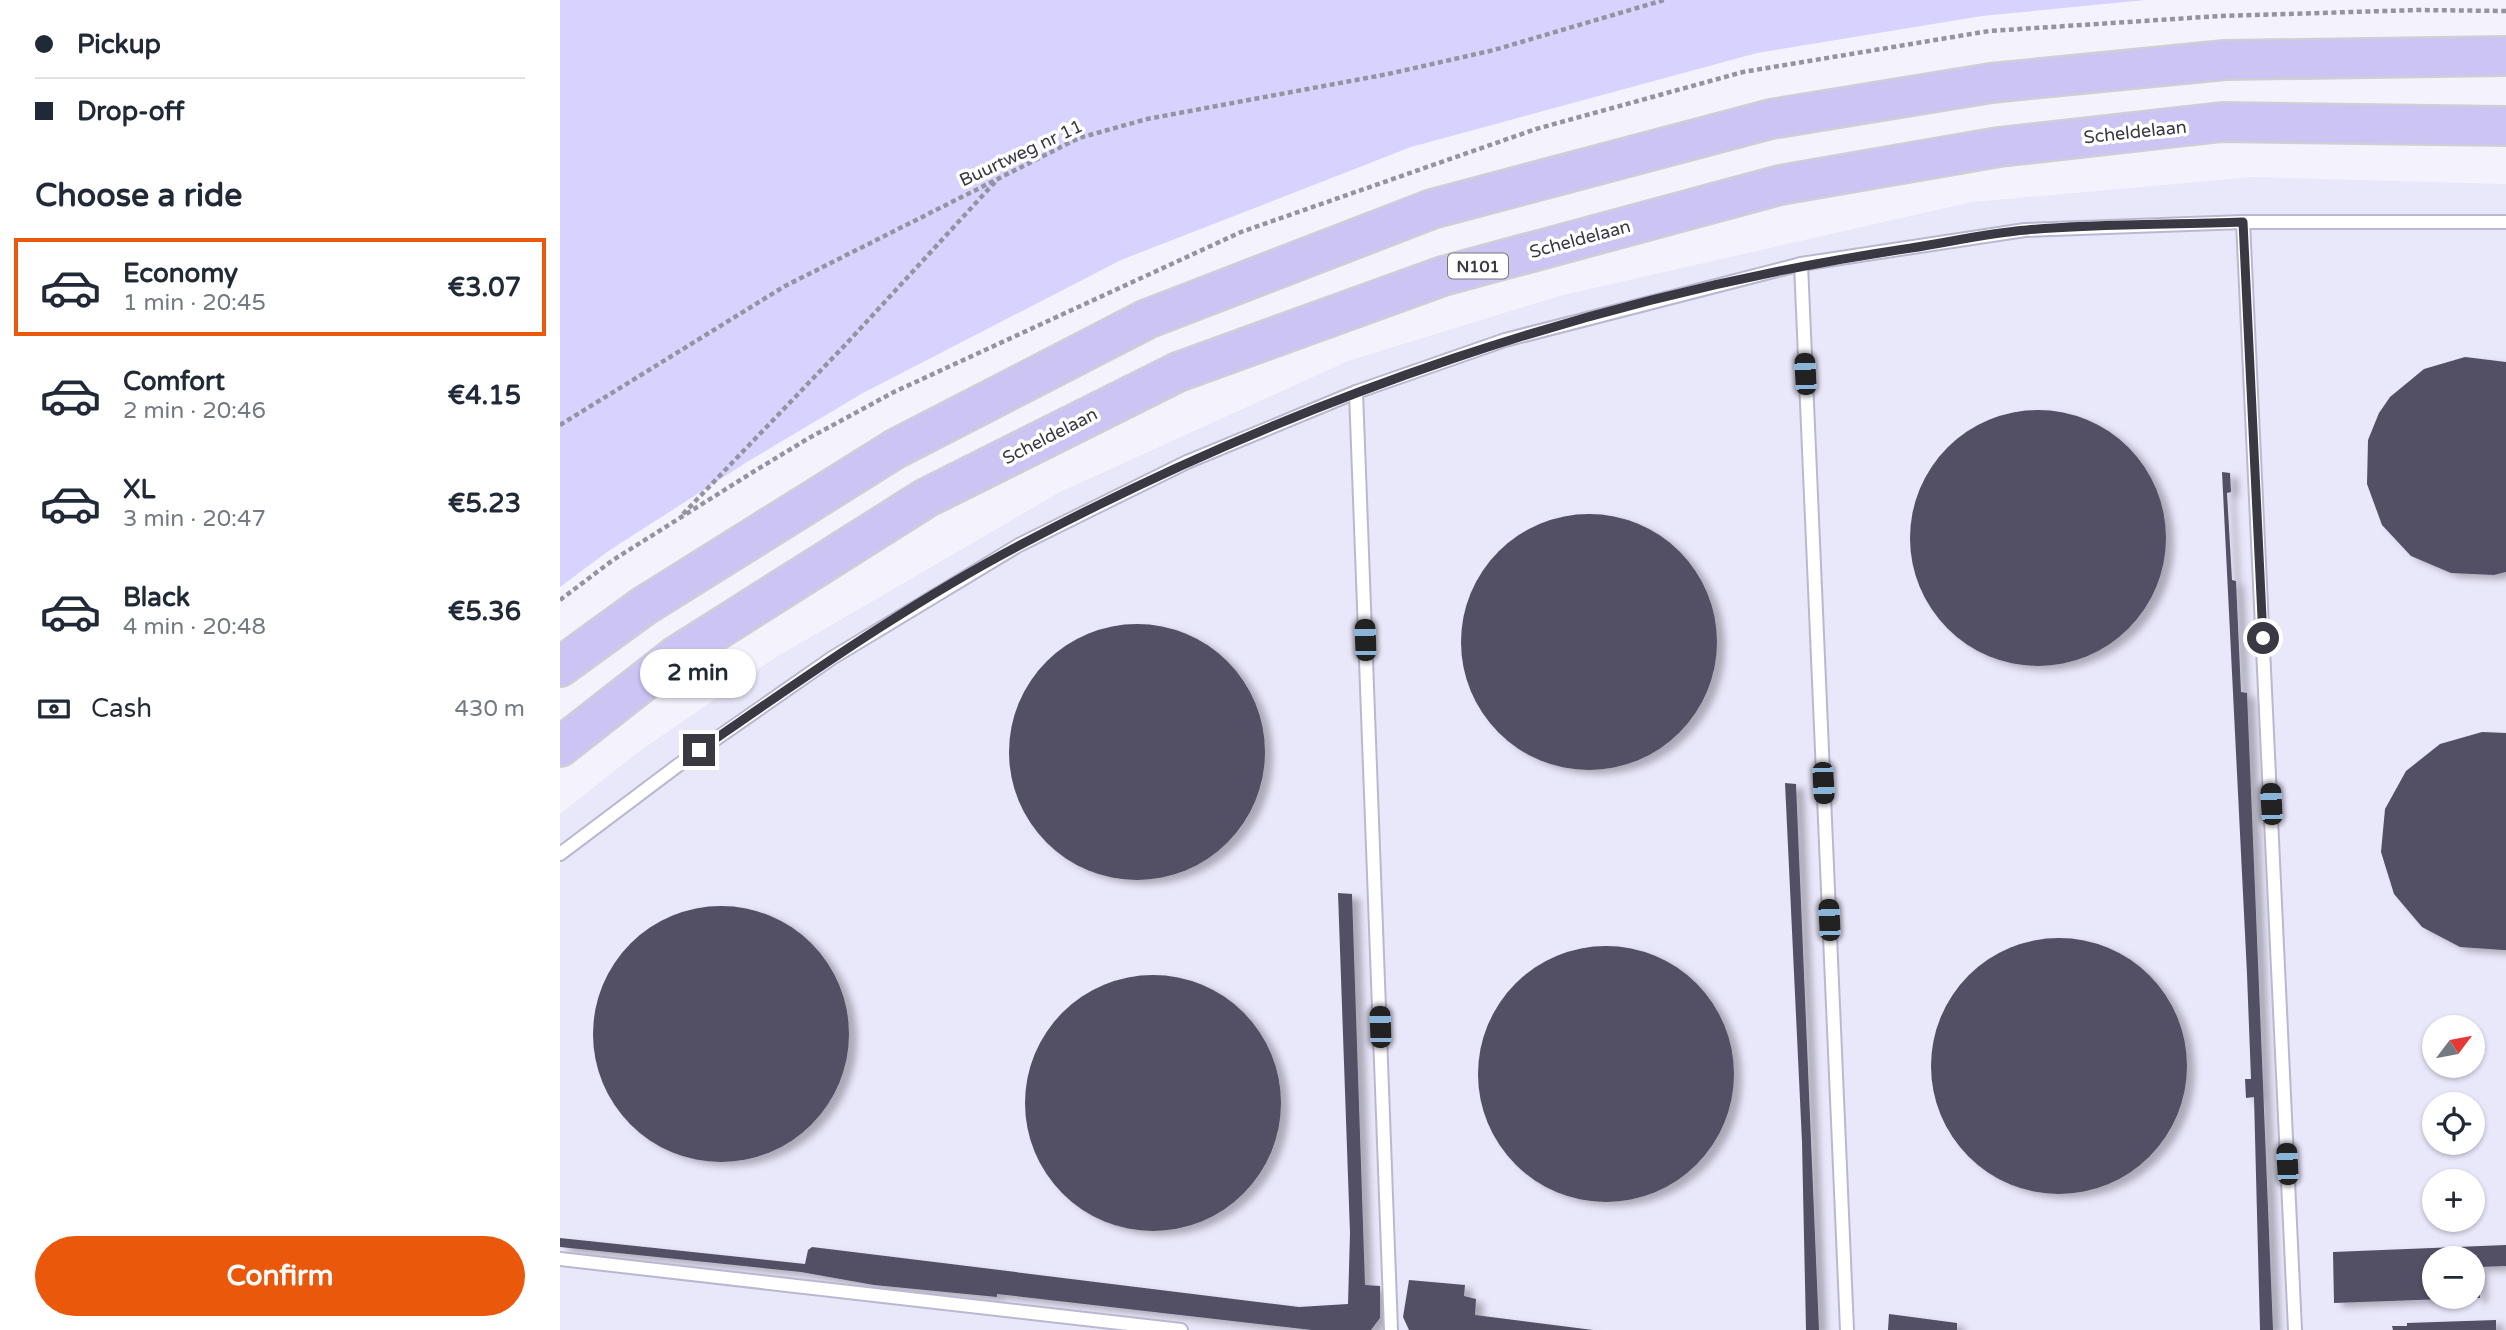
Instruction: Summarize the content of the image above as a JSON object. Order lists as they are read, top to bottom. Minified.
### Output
{"streets":{"main road":["Scheldelaan","N101"],"path":["Buurtweg nr 11"]},"north":"top right","page":{"banner":["Pickup","Drop-off"],"heading":"Choose a ride","list":[{"name":"Economy","note":"1 min · 20:45","value":"€3.07"},{"name":"Comfort","note":"2 min · 20:46","value":"€4.15"},{"name":"XL","note":"3 min · 20:47","value":"€5.23"},{"name":"Black","note":"4 min · 20:48","value":"€5.36"}],"bubble":"2 min","pay":["Cash","430 m"],"map_buttons":["+","−"],"buttons":"Confirm"}}
